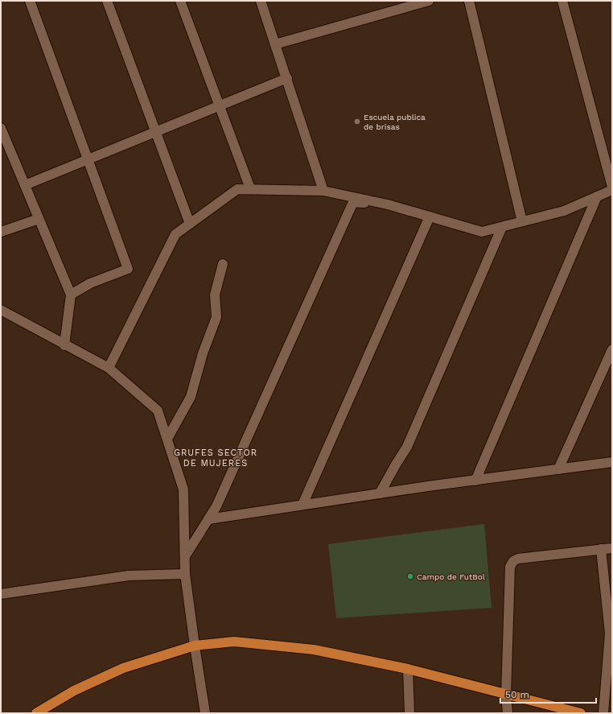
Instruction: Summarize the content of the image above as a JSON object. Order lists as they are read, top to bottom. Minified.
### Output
{"districts":["GRUFES SECTOR DE MUJERES"],"places":["Escuela publica de brisas","Campo de FutBol"],"scale_bar":"50 m"}
